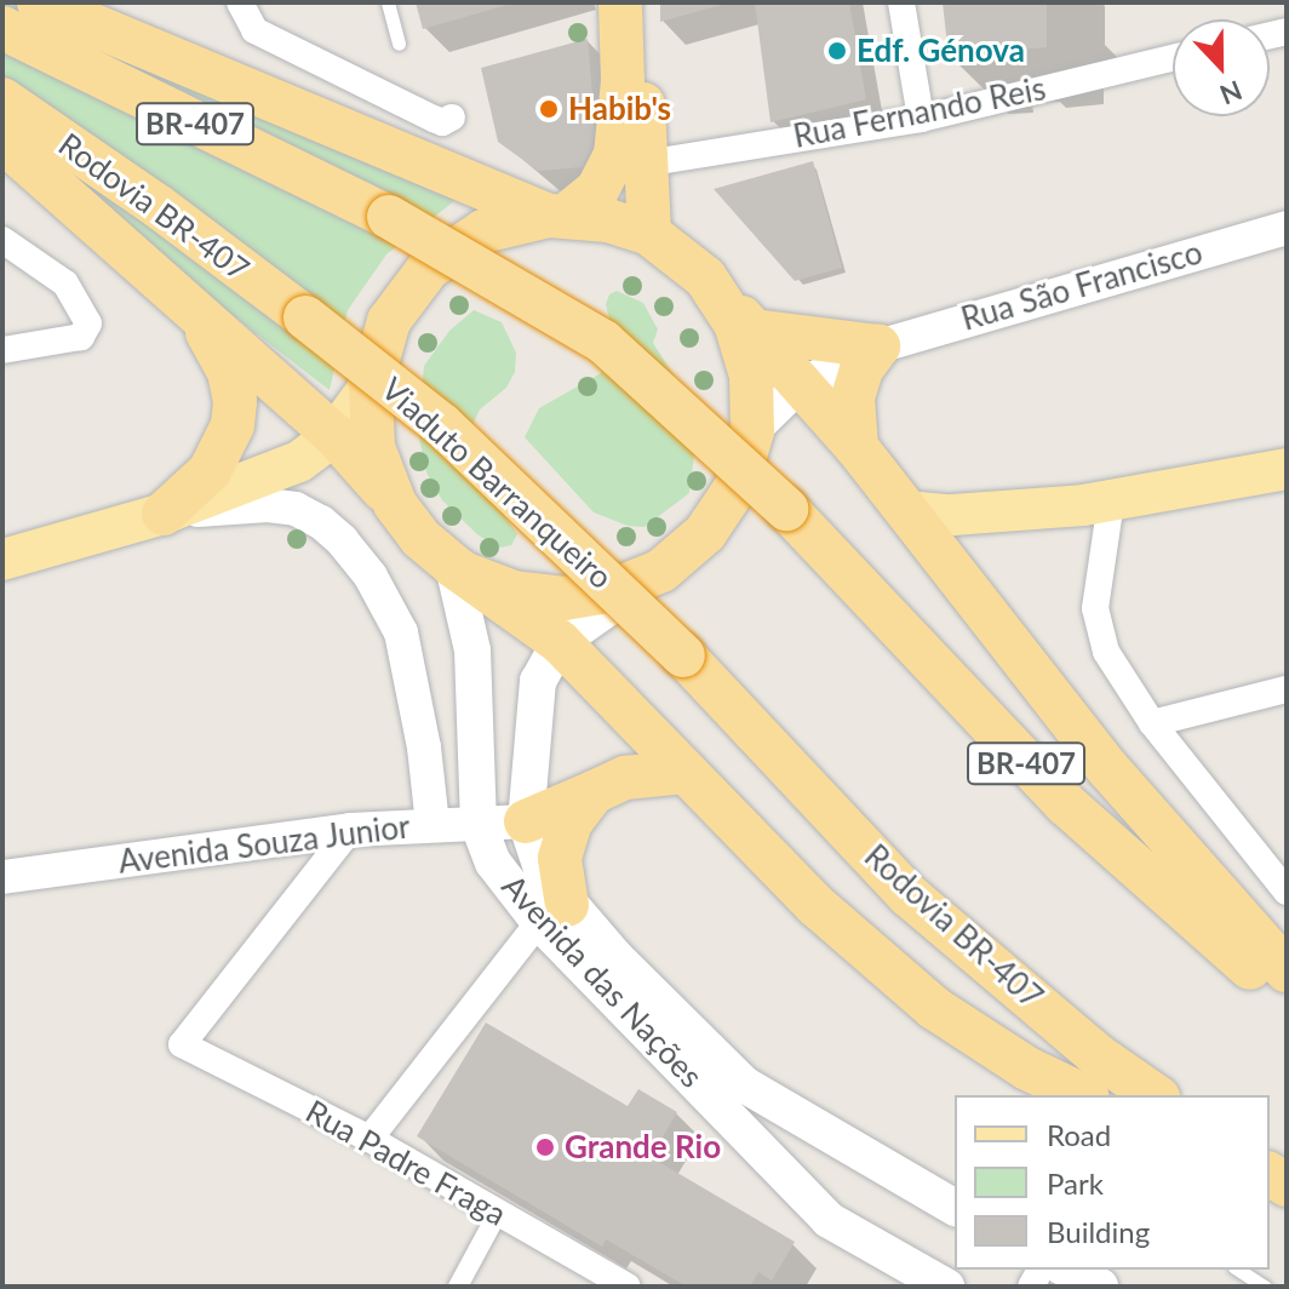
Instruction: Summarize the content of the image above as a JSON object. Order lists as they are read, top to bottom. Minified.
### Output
{"streets":{"highway":["BR-407","Rodovia BR-407","Viaduto Barranqueiro"],"main road":["Avenida das Nações"],"street":["Rua Fernando Reis","Rua São Francisco","Avenida Souza Junior","Rua Padre Fraga"]},"crossings":[["Rodovia BR-407","Viaduto Barranqueiro"],["Avenida Souza Junior","Avenida das Nações"],["Avenida Souza Junior","Rua Padre Fraga"]],"places":["Edf. Génova","Habib's","Grande Rio"],"legend":["Road","Park","Building"],"north":"bottom"}
